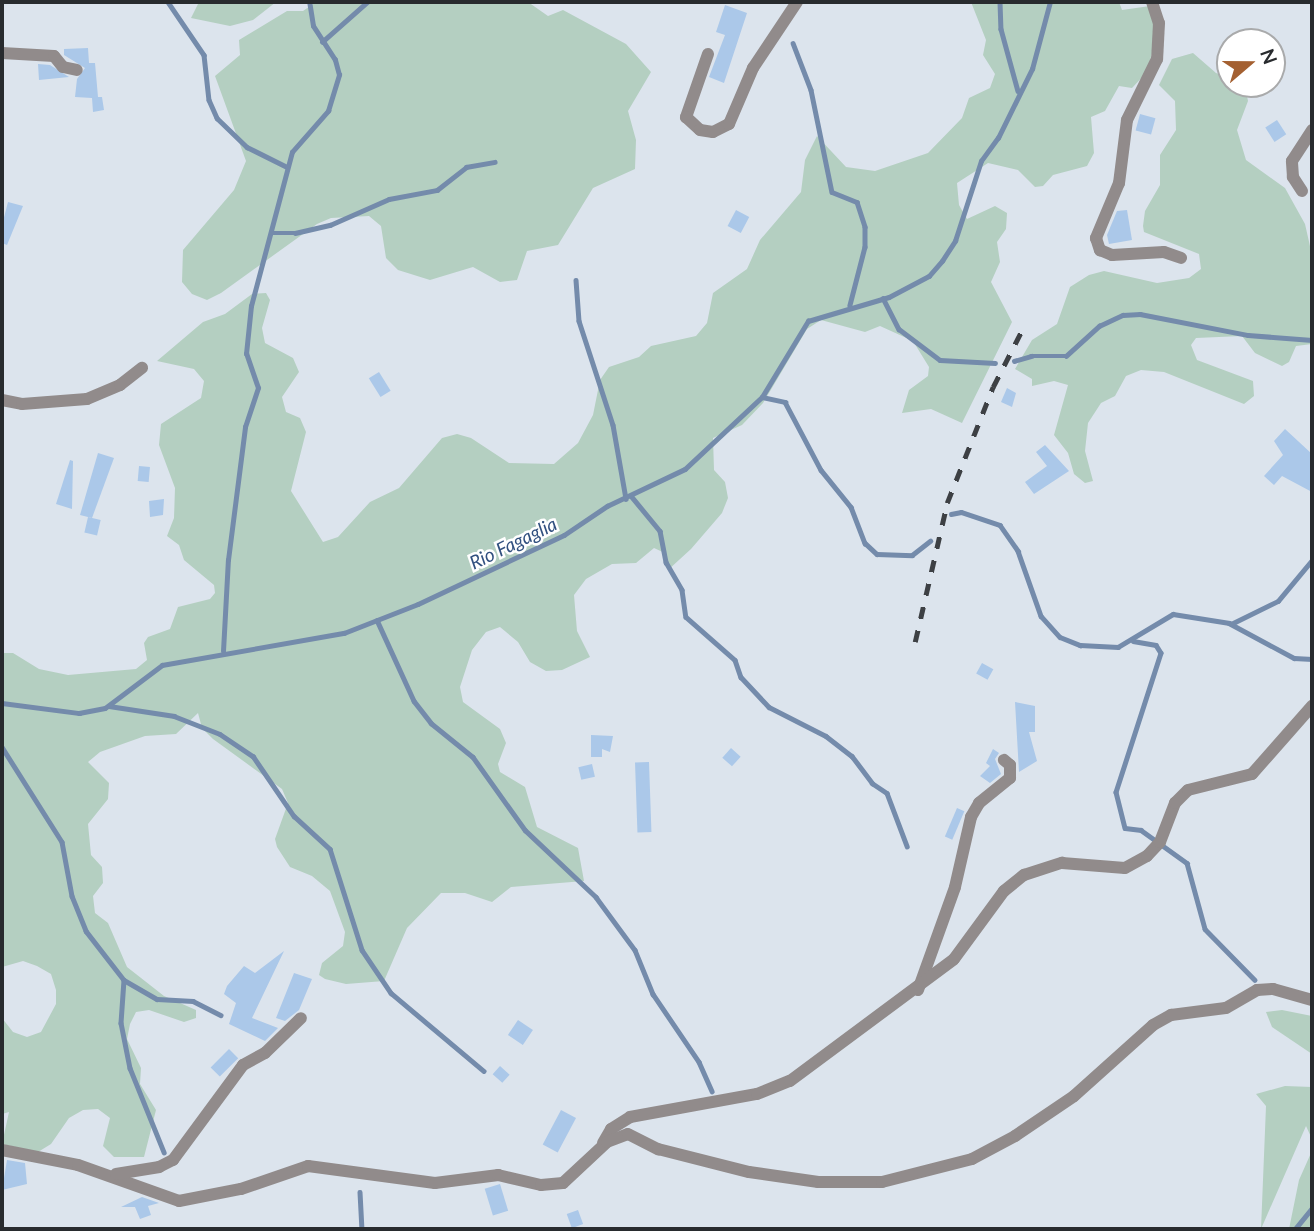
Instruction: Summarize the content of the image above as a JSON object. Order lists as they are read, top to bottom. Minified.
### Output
{"water":["Rio Fagaglia"],"north":"right"}
